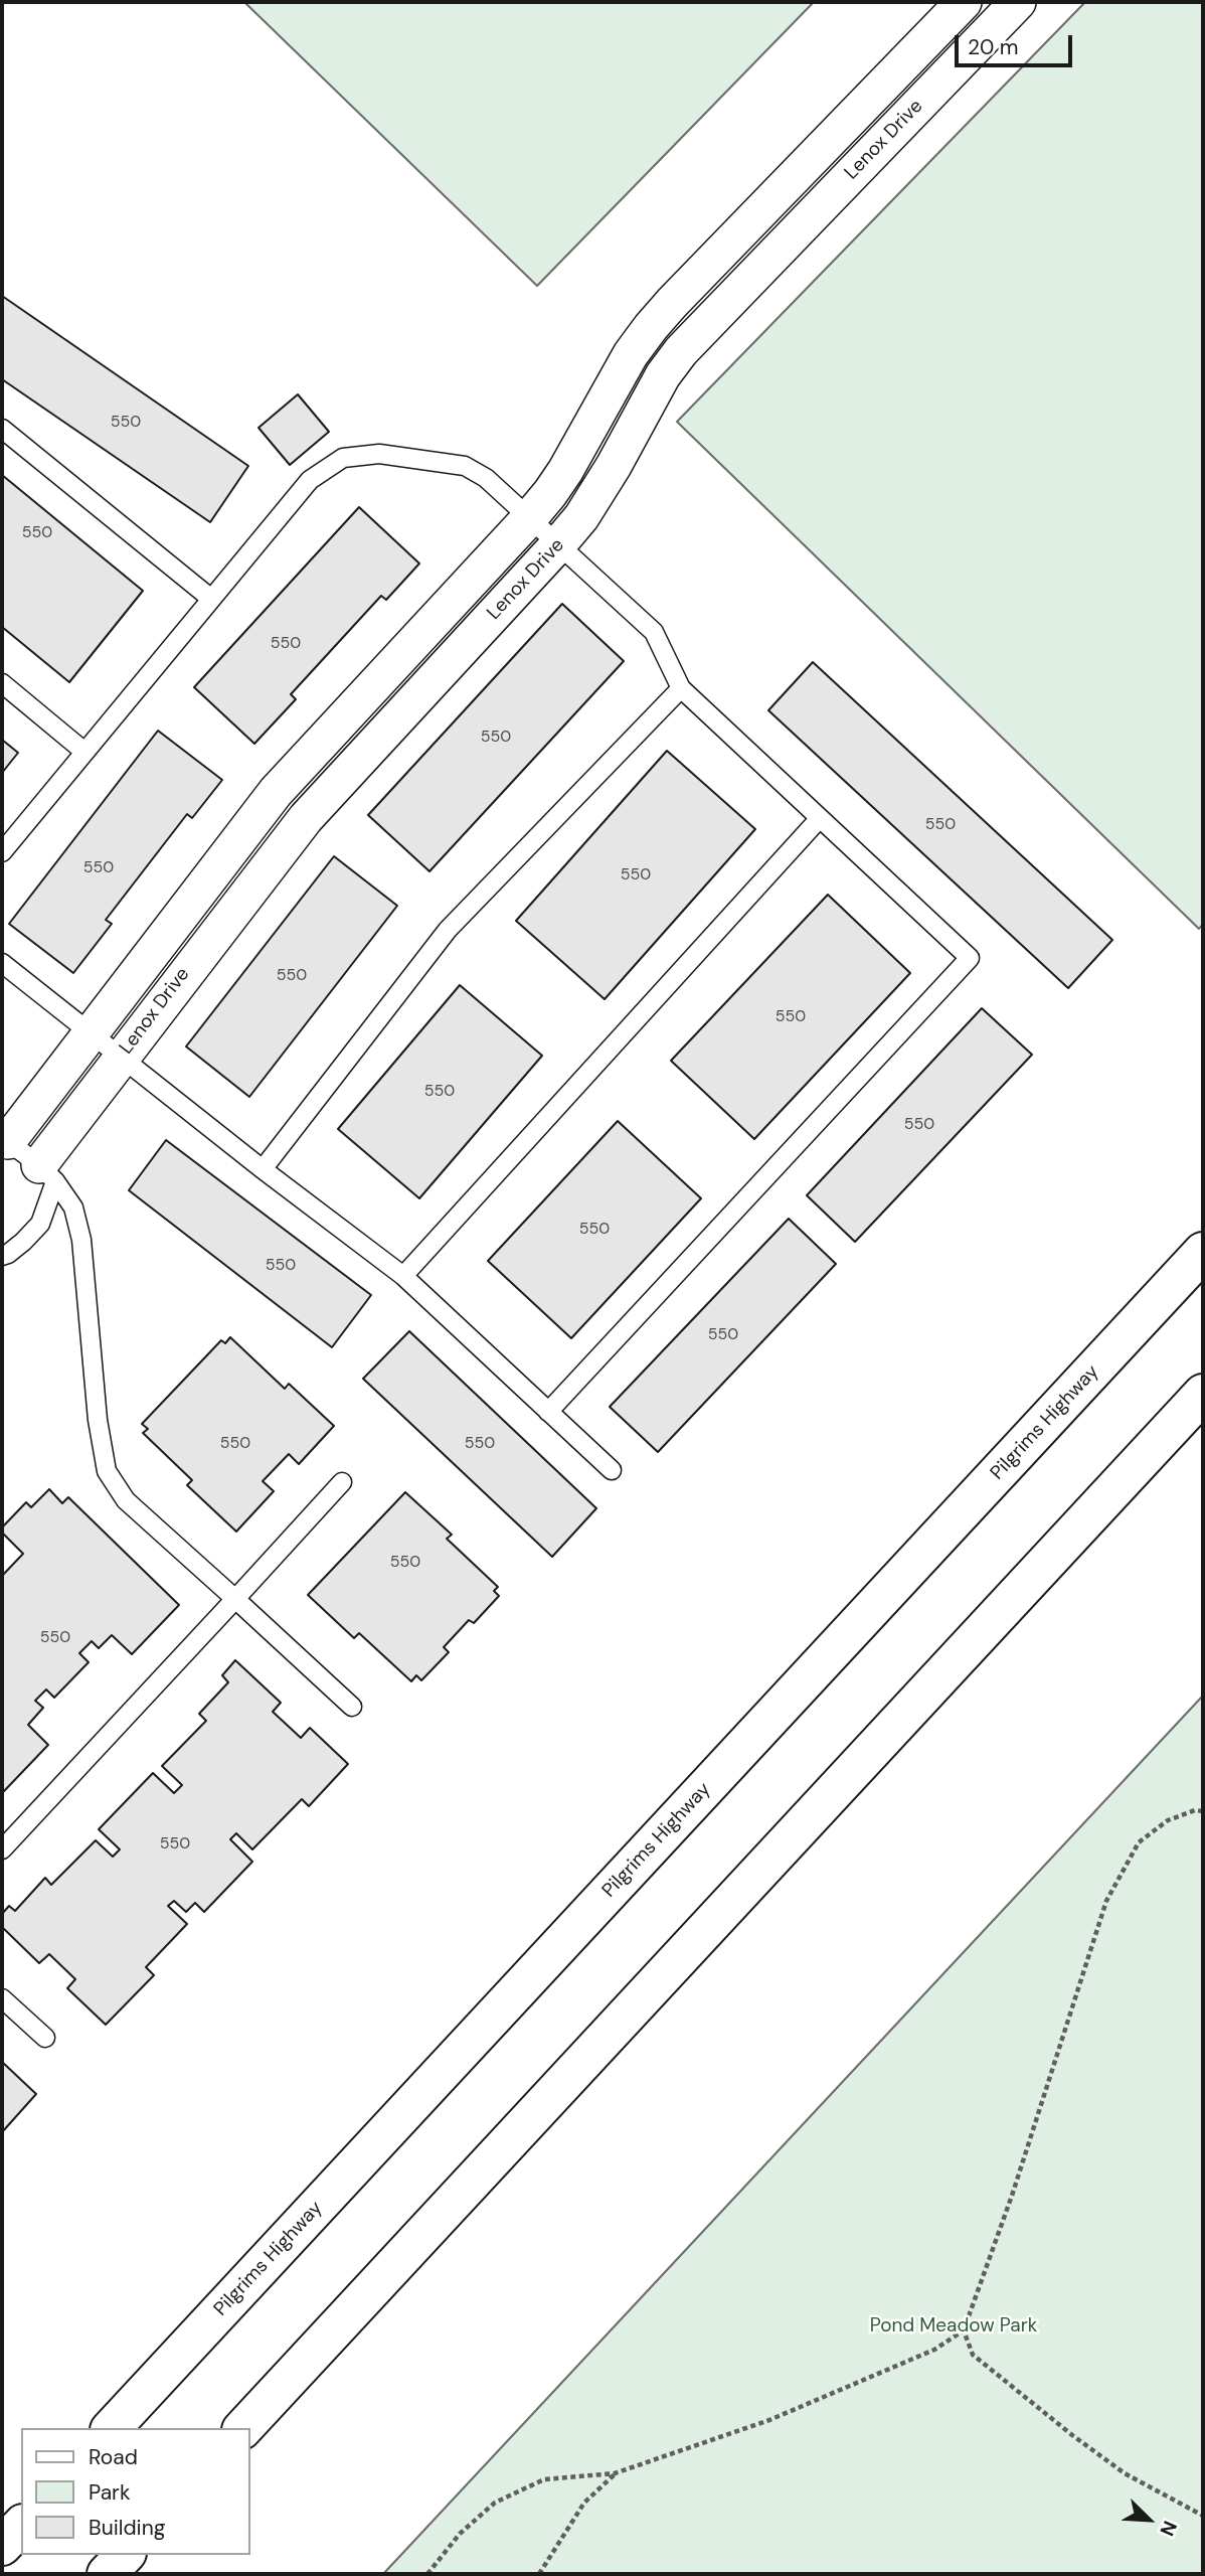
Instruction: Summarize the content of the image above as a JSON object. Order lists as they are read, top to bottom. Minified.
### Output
{"streets":{"highway":["Pilgrims Highway"],"street":["Lenox Drive"]},"parks":["Pond Meadow Park"],"house_numbers":["550","550","550","550","550","550","550","550","550","550","550","550","550","550","550","550","550","550","550"],"legend":["Road","Park","Building"],"scale_bar":"20 m","north":"bottom right"}
